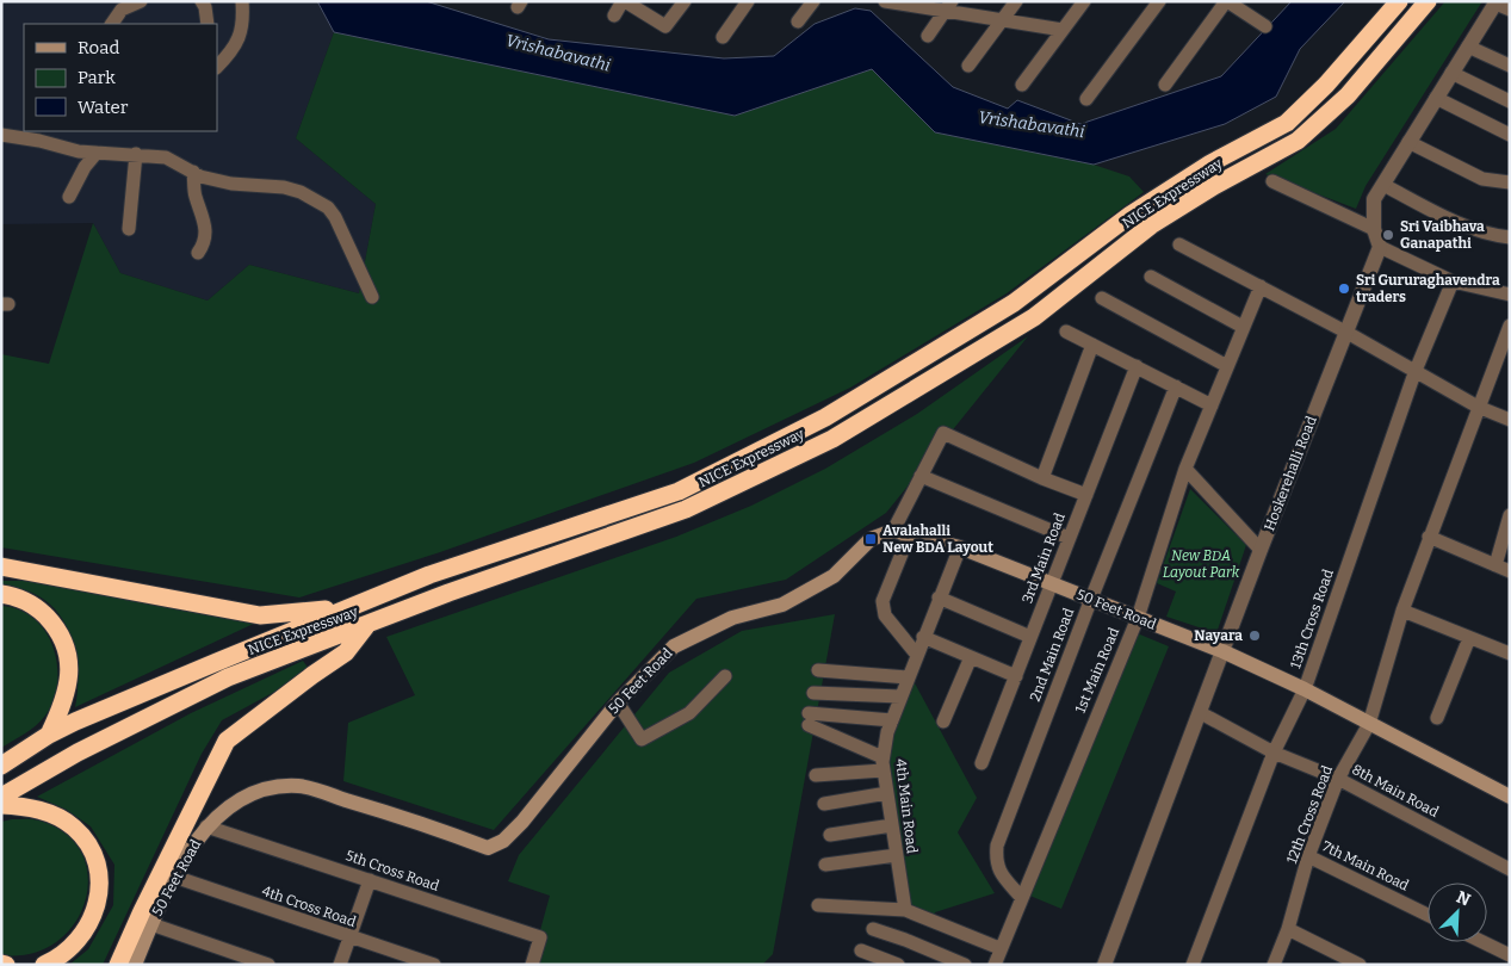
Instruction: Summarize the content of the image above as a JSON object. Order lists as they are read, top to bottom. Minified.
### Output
{"streets":{"highway":["NICE Expressway"],"main road":["50 Feet Road"],"street":["Hoskerehalli Road","3rd Main Road","13th Cross Road","2nd Main Road","1st Main Road","8th Main Road","4th Main Road","12th Cross Road","7th Main Road","5th Cross Road","4th Cross Road"]},"crossings":[["Hoskerehalli Road","50 Feet Road"],["Hoskerehalli Road","8th Main Road"],["3rd Main Road","50 Feet Road"],["50 Feet Road","13th Cross Road"],["50 Feet Road","2nd Main Road"],["50 Feet Road","1st Main Road"],["50 Feet Road","4th Main Road"],["50 Feet Road","12th Cross Road"],["50 Feet Road","5th Cross Road"],["50 Feet Road","4th Cross Road"],["13th Cross Road","8th Main Road"],["2nd Main Road","1st Main Road"],["8th Main Road","12th Cross Road"],["12th Cross Road","7th Main Road"]],"water":["Vrishabavathi"],"parks":["New BDA Layout Park"],"places":{"other":["Sri Vaibhava Ganapathi","Sri Gururaghavendra traders","Nayara"],"transit":["Avalahalli New BDA Layout"]},"legend":["Road","Park","Water"],"north":"top right"}
